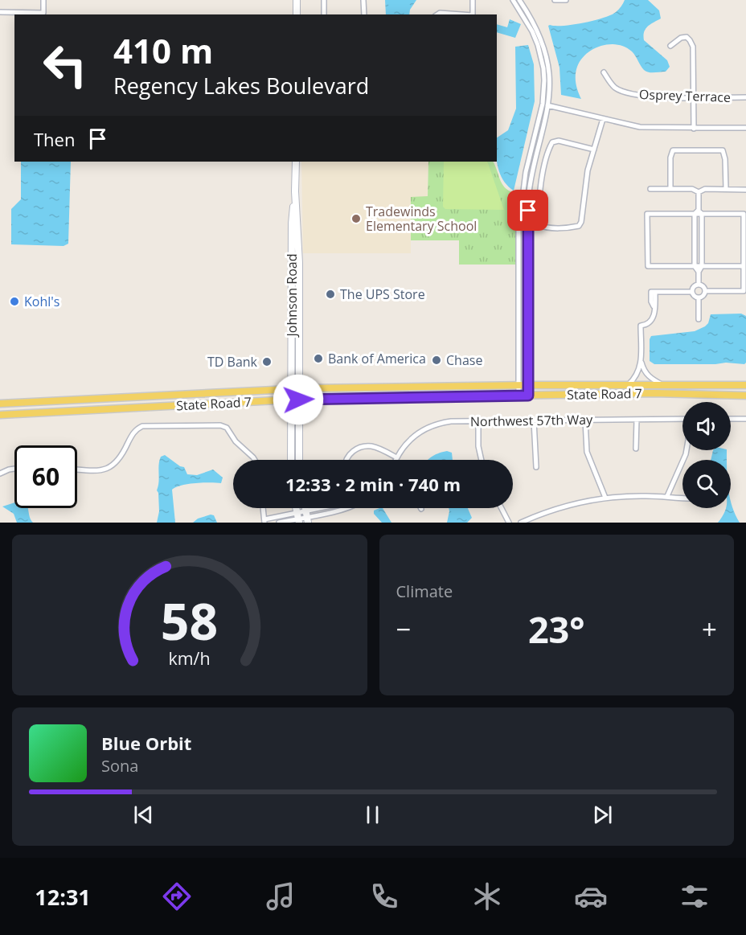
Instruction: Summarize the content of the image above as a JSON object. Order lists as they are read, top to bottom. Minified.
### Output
{"streets":{"main road":["State Road 7"],"street":["Osprey Terrace","Johnson Road","Northwest 57th Way"]},"crossings":[["Johnson Road","State Road 7"]],"places":["Tradewinds Elementary School","The UPS Store","Kohl's","Bank of America","Chase","TD Bank"],"page":{"turn":["410 m","Regency Lakes Boulevard"],"then":"Then","limit":"60","trip":"12:33 · 2 min · 740 m","tile":"Climate","heat":["−","23°","+"],"song":["Blue Orbit","Sona"],"tabs":"12:31","gauge":["58","km/h"]}}
